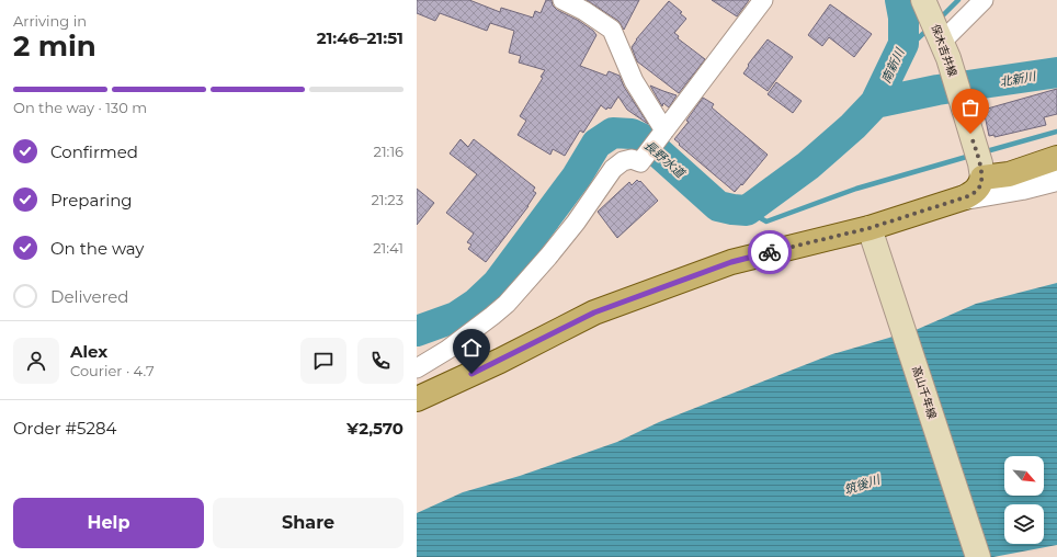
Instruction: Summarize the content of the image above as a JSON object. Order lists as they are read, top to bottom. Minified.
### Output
{"streets":{"main road":["保木吉井線","高山千年線"]},"water":["南新川","北新川","長野水道","筑後川"],"north":"bottom right","page":{"heading":["2 min","Arriving in","21:46–21:51"],"panel":["Alex","Courier · 4.7","Order #5284","¥2,570"],"bar":"On the way · 130 m","list":[["Confirmed","21:16"],["Preparing","21:23"],["On the way","21:41"],"Delivered"],"buttons":["Help","Share"]}}
